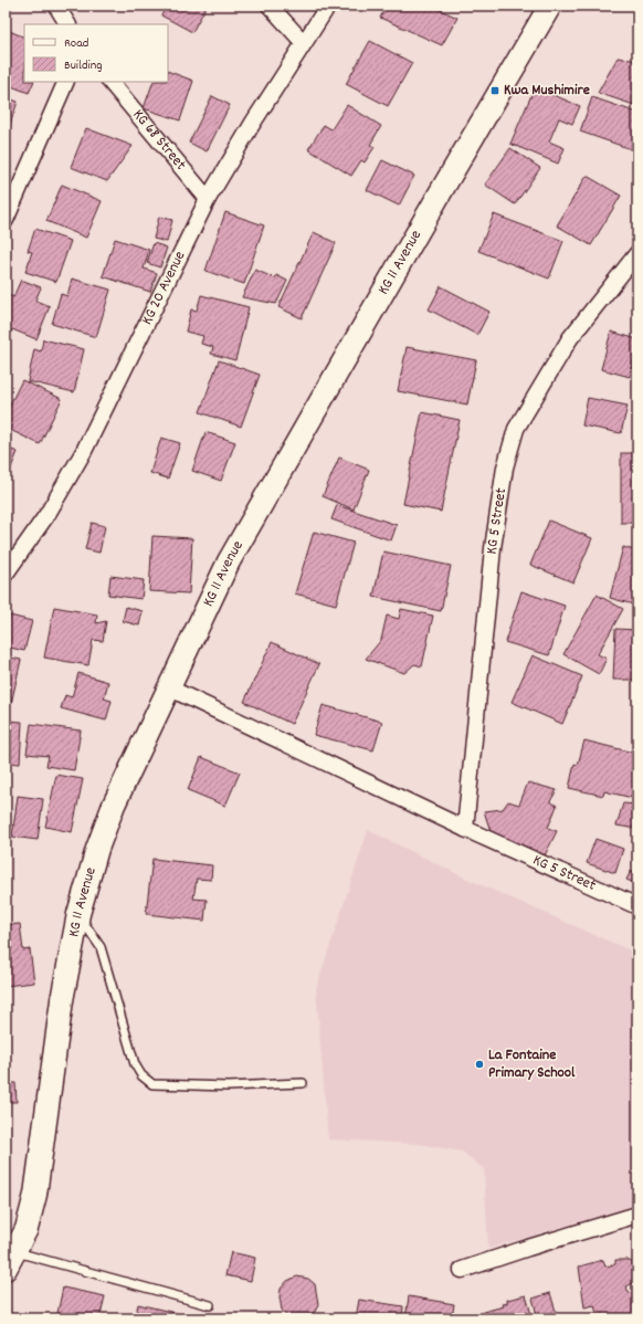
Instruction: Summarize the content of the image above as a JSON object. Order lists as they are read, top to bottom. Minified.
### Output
{"streets":{"main road":["KG 11 Avenue"],"street":["KG 68 Street","KG 20 Avenue","KG 5 Street"]},"crossings":[["KG 68 Street","KG 20 Avenue"],["KG 11 Avenue","KG 5 Street"]],"places":{"transit":["Kwa Mushimire"],"other":["La Fontaine Primary School"]},"legend":["Road","Building"]}
